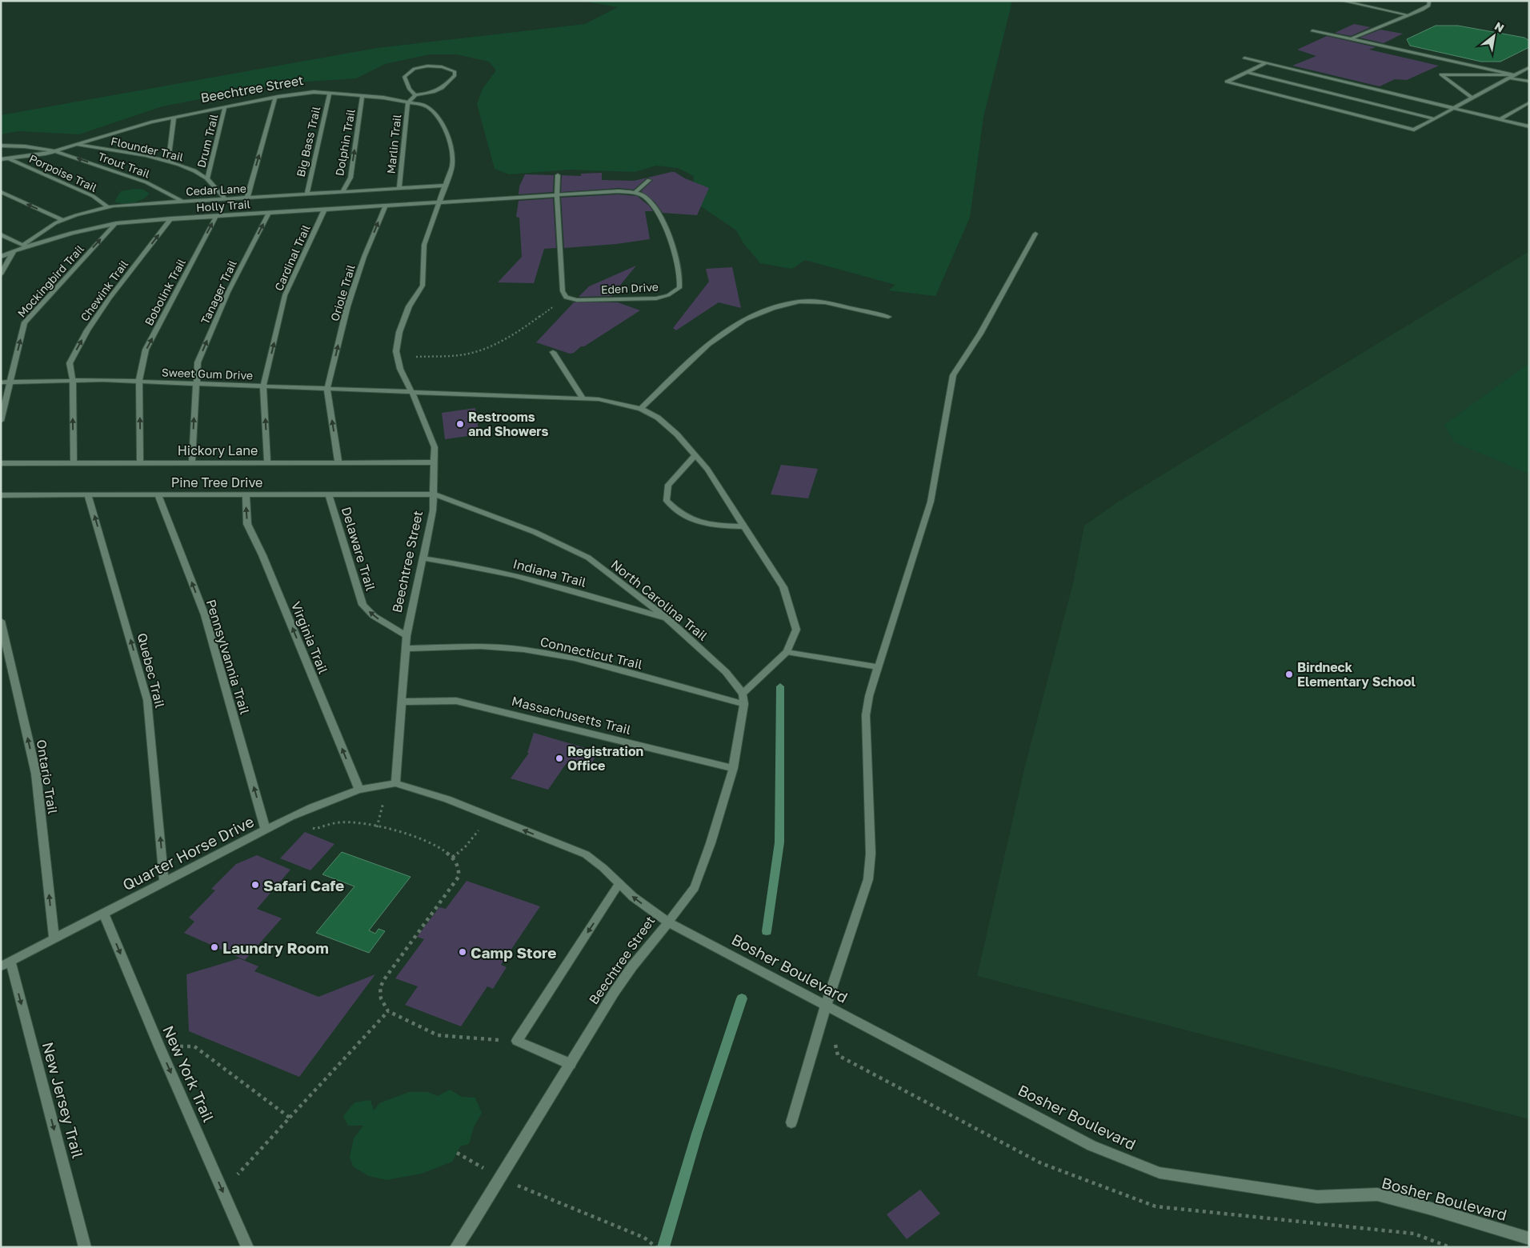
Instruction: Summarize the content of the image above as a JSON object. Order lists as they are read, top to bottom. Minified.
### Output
{"streets":{"street":["Beechtree Street","Drum Trail","Big Bass Trail","Dolphin Trail","Marlin Trail","Flounder Trail","Trout Trail","Porpoise Trail","Cedar Lane","Holly Trail","Cardinal Trail","Mockingbird Trail","Eden Drive","Chewink Trail","Bobolink Trail","Tanager Trail","Oriole Trail","Sweet Gum Drive","Hickory Lane","Pine Tree Drive","Delaware Trail","Indiana Trail","North Carolina Trail","Virginia Trail","Connecticut Trail","Pennsylvannia Trail","Quebec Trail","Massachusetts Trail","Ontario Trail","Quarter Horse Drive","Bosher Boulevard","New York Trail","New Jersey Trail"]},"crossings":[["Beechtree Street","Drum Trail"],["Beechtree Street","Big Bass Trail"],["Beechtree Street","Dolphin Trail"],["Beechtree Street","Marlin Trail"],["Beechtree Street","Flounder Trail"],["Beechtree Street","Trout Trail"],["Beechtree Street","Porpoise Trail"],["Beechtree Street","Cedar Lane"],["Beechtree Street","Holly Trail"],["Beechtree Street","Eden Drive"],["Beechtree Street","Sweet Gum Drive"],["Beechtree Street","Hickory Lane"],["Beechtree Street","Pine Tree Drive"],["Beechtree Street","Delaware Trail"],["Beechtree Street","Indiana Trail"],["Beechtree Street","North Carolina Trail"],["Beechtree Street","Connecticut Trail"],["Beechtree Street","Massachusetts Trail"],["Beechtree Street","Quarter Horse Drive"],["Beechtree Street","Bosher Boulevard"],["Drum Trail","Flounder Trail"],["Big Bass Trail","Cedar Lane"],["Dolphin Trail","Cedar Lane"],["Marlin Trail","Cedar Lane"],["Flounder Trail","Cedar Lane"],["Trout Trail","Cedar Lane"],["Porpoise Trail","Cedar Lane"],["Cedar Lane","Holly Trail"],["Holly Trail","Cardinal Trail"],["Holly Trail","Mockingbird Trail"],["Holly Trail","Eden Drive"],["Holly Trail","Chewink Trail"],["Holly Trail","Bobolink Trail"],["Holly Trail","Tanager Trail"],["Holly Trail","Oriole Trail"],["Cardinal Trail","Sweet Gum Drive"],["Mockingbird Trail","Sweet Gum Drive"],["Chewink Trail","Sweet Gum Drive"],["Chewink Trail","Hickory Lane"],["Bobolink Trail","Sweet Gum Drive"],["Bobolink Trail","Hickory Lane"],["Tanager Trail","Sweet Gum Drive"],["Tanager Trail","Hickory Lane"],["Oriole Trail","Sweet Gum Drive"],["Pine Tree Drive","Delaware Trail"],["Pine Tree Drive","North Carolina Trail"],["Pine Tree Drive","Virginia Trail"],["Pine Tree Drive","Pennsylvannia Trail"],["Pine Tree Drive","Quebec Trail"],["Indiana Trail","North Carolina Trail"],["North Carolina Trail","Connecticut Trail"],["North Carolina Trail","Massachusetts Trail"],["North Carolina Trail","Bosher Boulevard"],["Virginia Trail","Quarter Horse Drive"],["Pennsylvannia Trail","Quarter Horse Drive"],["Quebec Trail","Quarter Horse Drive"],["Ontario Trail","Quarter Horse Drive"],["Quarter Horse Drive","New York Trail"],["Quarter Horse Drive","New Jersey Trail"]],"one_way":["Dolphin Trail","Trout Trail","Cardinal Trail","Mockingbird Trail","Chewink Trail","Bobolink Trail","Tanager Trail","Oriole Trail","Delaware Trail","Virginia Trail","Pennsylvannia Trail","Quebec Trail","Ontario Trail","New York Trail","New Jersey Trail"],"places":["Restrooms and Showers","Birdneck Elementary School","Registration Office","Safari Cafe","Laundry Room","Camp Store"],"north":"top right"}
